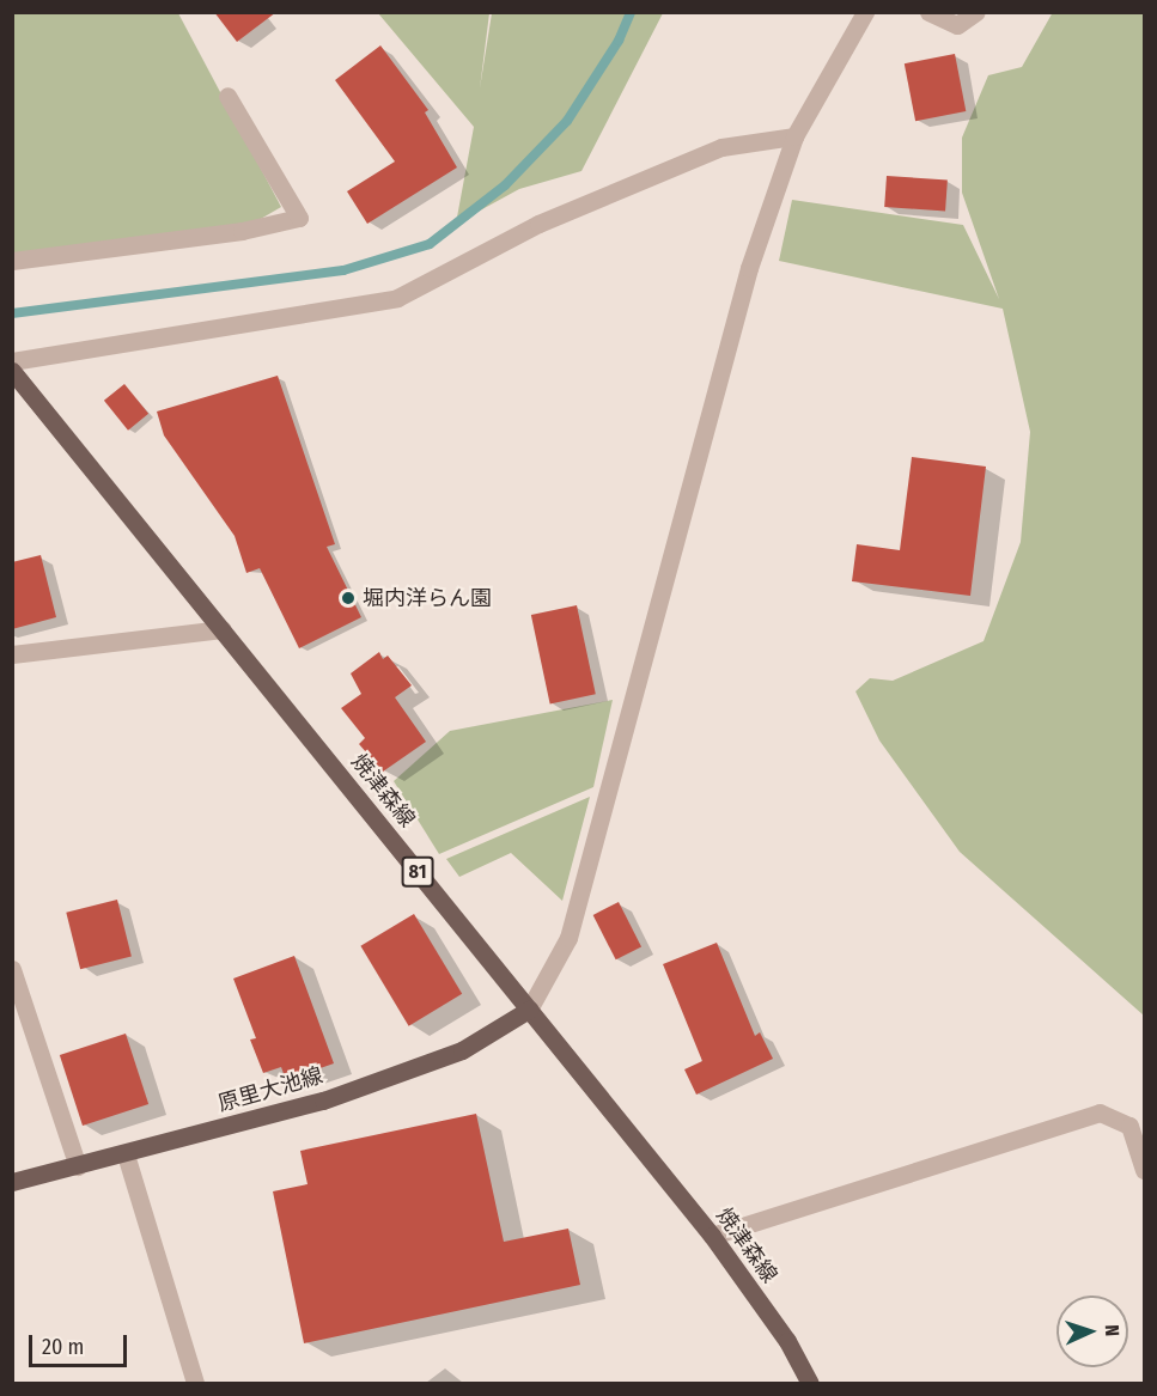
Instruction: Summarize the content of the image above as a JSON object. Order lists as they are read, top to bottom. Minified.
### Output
{"streets":{"main road":["焼津森線","81","原里大池線"]},"crossings":[["焼津森線","原里大池線"]],"places":["堀内洋らん園"],"scale_bar":"20 m","north":"right"}
